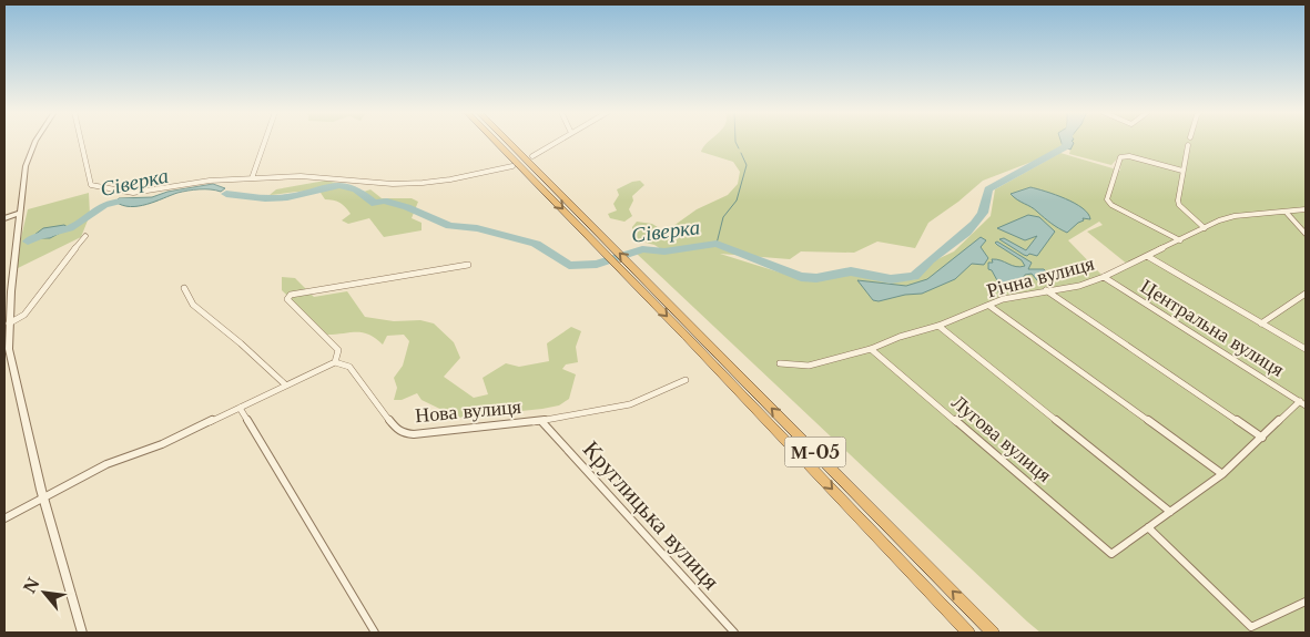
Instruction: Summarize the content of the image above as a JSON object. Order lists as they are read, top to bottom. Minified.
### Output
{"streets":{"highway":["М-05"],"street":["Річна вулиця","Центральна вулиця","Нова вулиця","Лугова вулиця","Круглицька вулиця"]},"crossings":[["Річна вулиця","Центральна вулиця"],["Річна вулиця","Лугова вулиця"],["Нова вулиця","Круглицька вулиця"]],"water":["Сіверка"],"north":"top left"}
